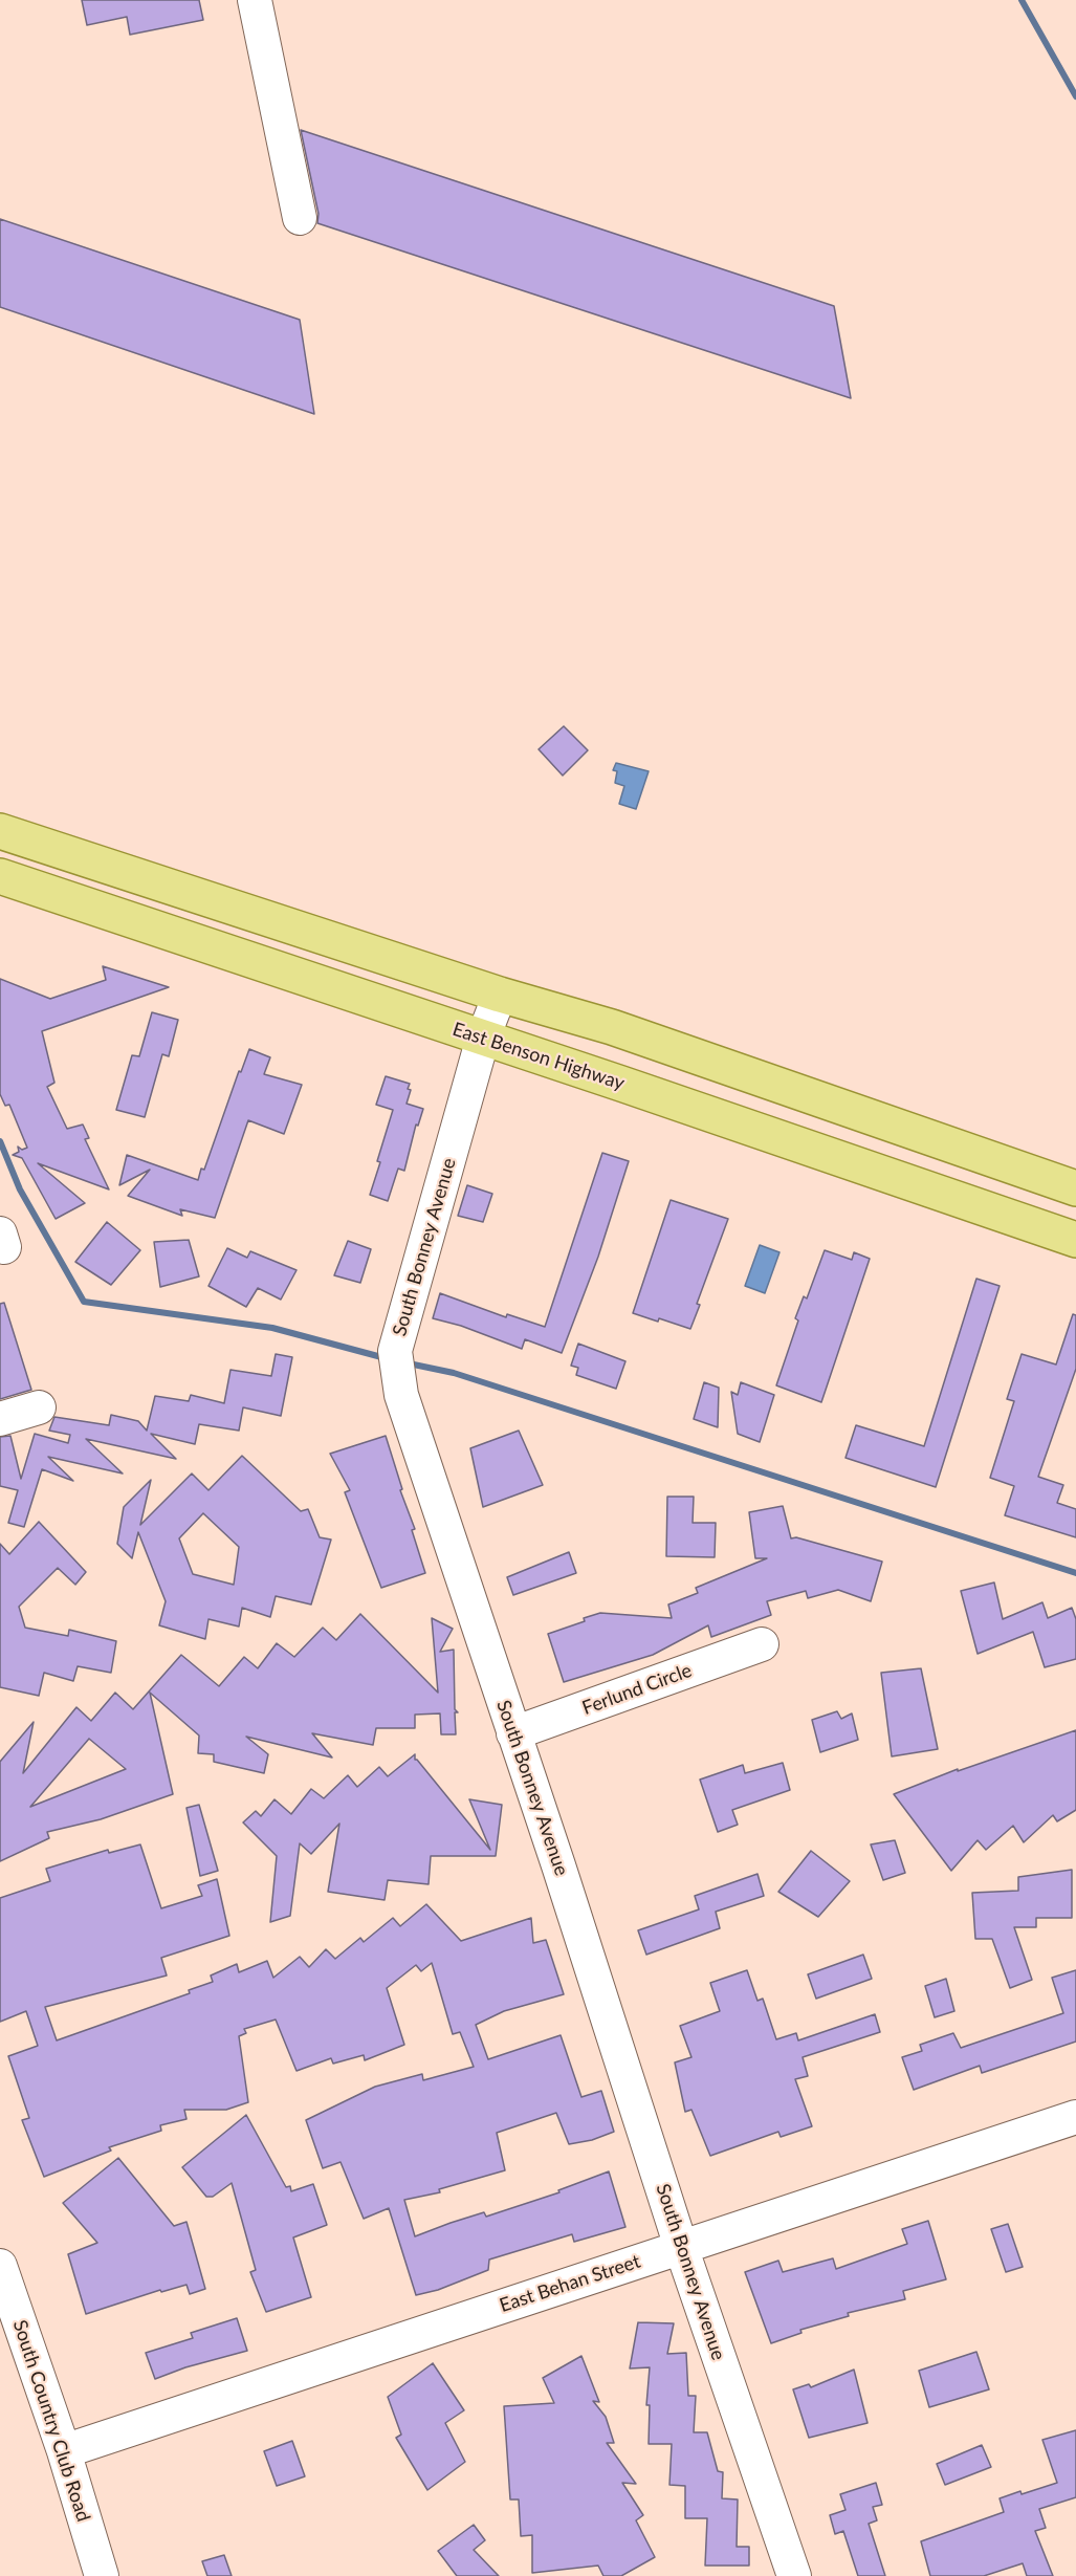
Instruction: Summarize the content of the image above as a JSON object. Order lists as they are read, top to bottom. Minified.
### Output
{"streets":{"main road":["East Benson Highway"],"street":["South Bonney Avenue","Ferlund Circle","East Behan Street","South Country Club Road"]},"crossings":[["East Benson Highway","South Bonney Avenue"],["South Bonney Avenue","Ferlund Circle"],["South Bonney Avenue","East Behan Street"],["East Behan Street","South Country Club Road"]]}
